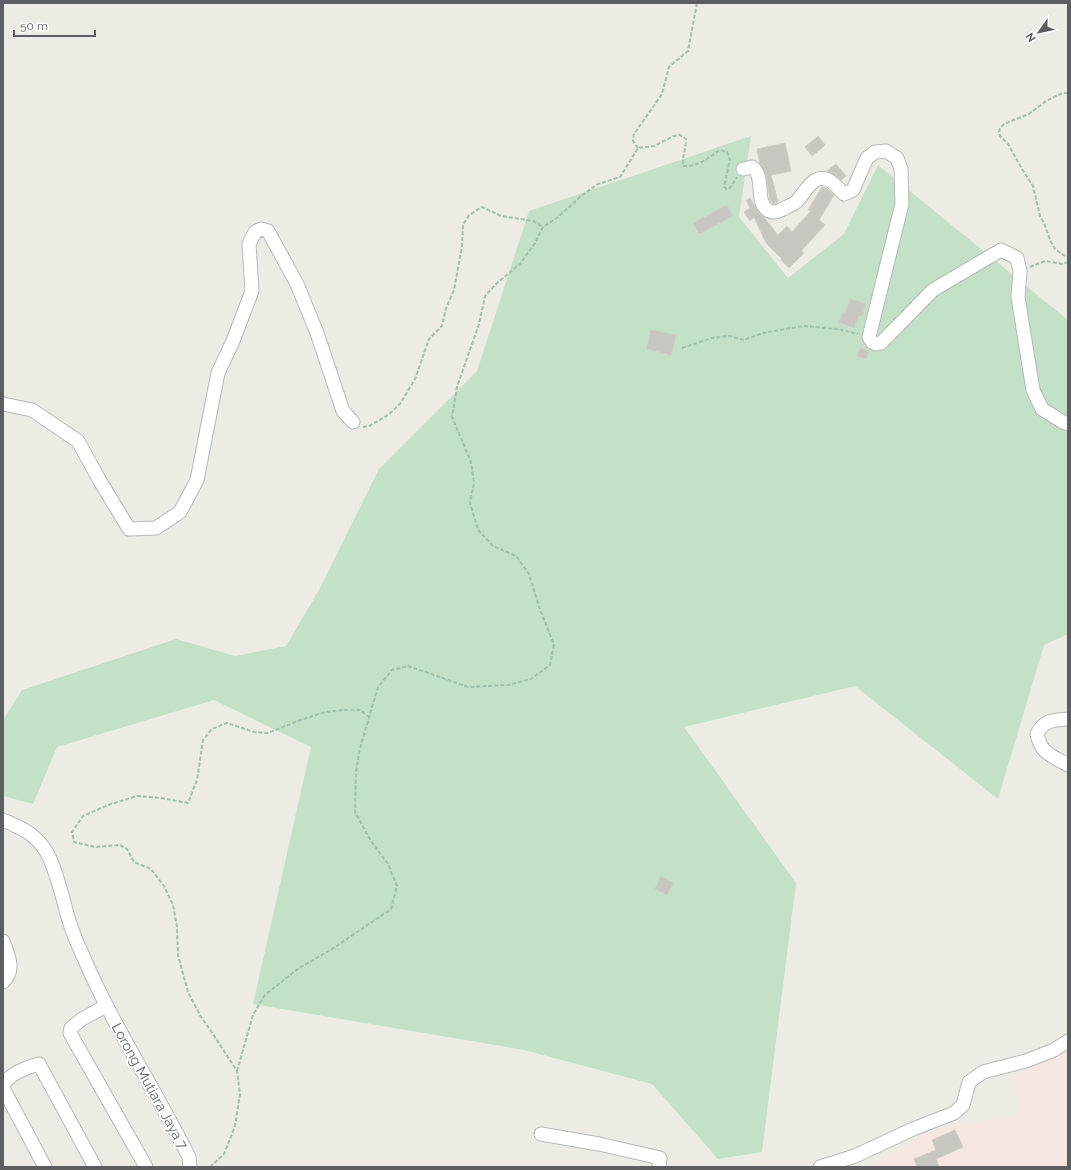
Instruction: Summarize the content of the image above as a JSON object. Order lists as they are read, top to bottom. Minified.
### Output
{"streets":{"street":["Lorong Mutiara Jaya 7"]},"scale_bar":"50 m","north":"bottom left"}
